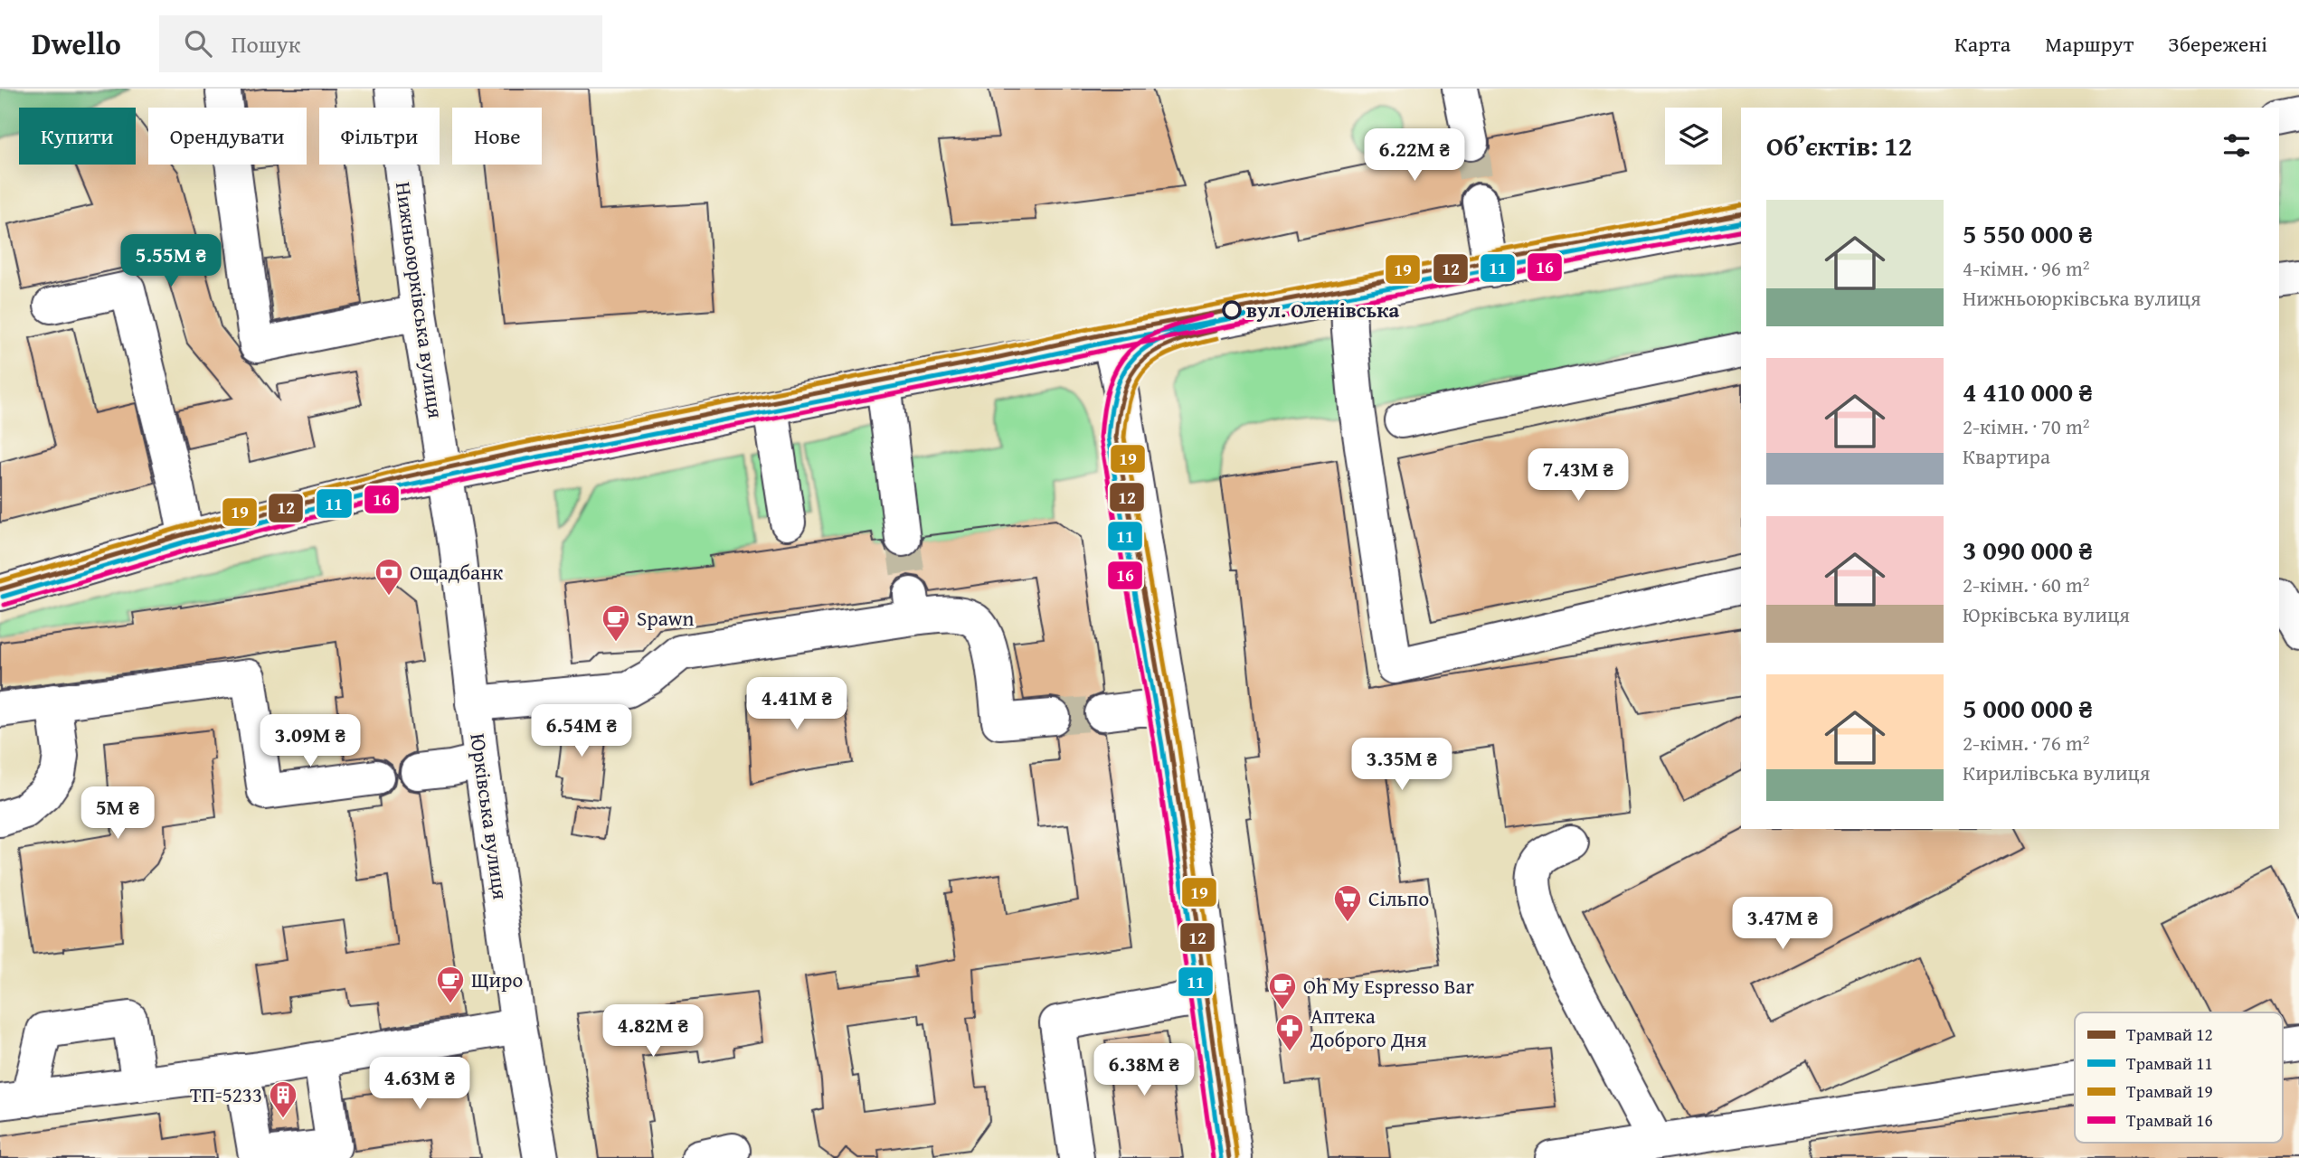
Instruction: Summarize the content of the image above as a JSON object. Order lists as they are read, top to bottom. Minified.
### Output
{"streets":{"street":["Нижньоюрківська вулиця","Юрківська вулиця"]},"crossings":[["Нижньоюрківська вулиця","Юрківська вулиця"]],"places":{"other":["вул. Оленівська"],"bank":["Ощадбанк"],"cafe":["Spawn","Щиро","Oh My Espresso Bar"],"supermarket":["Сільпо"],"pharmacy":["Аптека Доброго Дня"],"building":["ТП-5233"]},"lines":["tram line 19","tram line 12","tram line 11","tram line 16"],"legend":["Трамвай 12","Трамвай 11","Трамвай 19","Трамвай 16"],"page":{"header":"Dwello","search":"Пошук","nav":["Карта","Маршрут","Збережені"],"chip":["Купити","Орендувати","Фільтри","Нове"],"heading":"Об’єктів: 12","price":["6.22M ₴","5.55M ₴","7.43M ₴","4.41M ₴","6.54M ₴","3.09M ₴","3.35M ₴","5M ₴","3.47M ₴","4.82M ₴","6.38M ₴","4.63M ₴"],"list":[{"name":"5 550 000 ₴","note":"4-кімн. · 96 m² · Нижньоюрківська вулиця"},{"name":"4 410 000 ₴","note":"2-кімн. · 70 m² · Квартира"},{"name":"3 090 000 ₴","note":"2-кімн. · 60 m² · Юрківська вулиця"},{"name":"5 000 000 ₴","note":"2-кімн. · 76 m² · Кирилівська вулиця"}]}}
